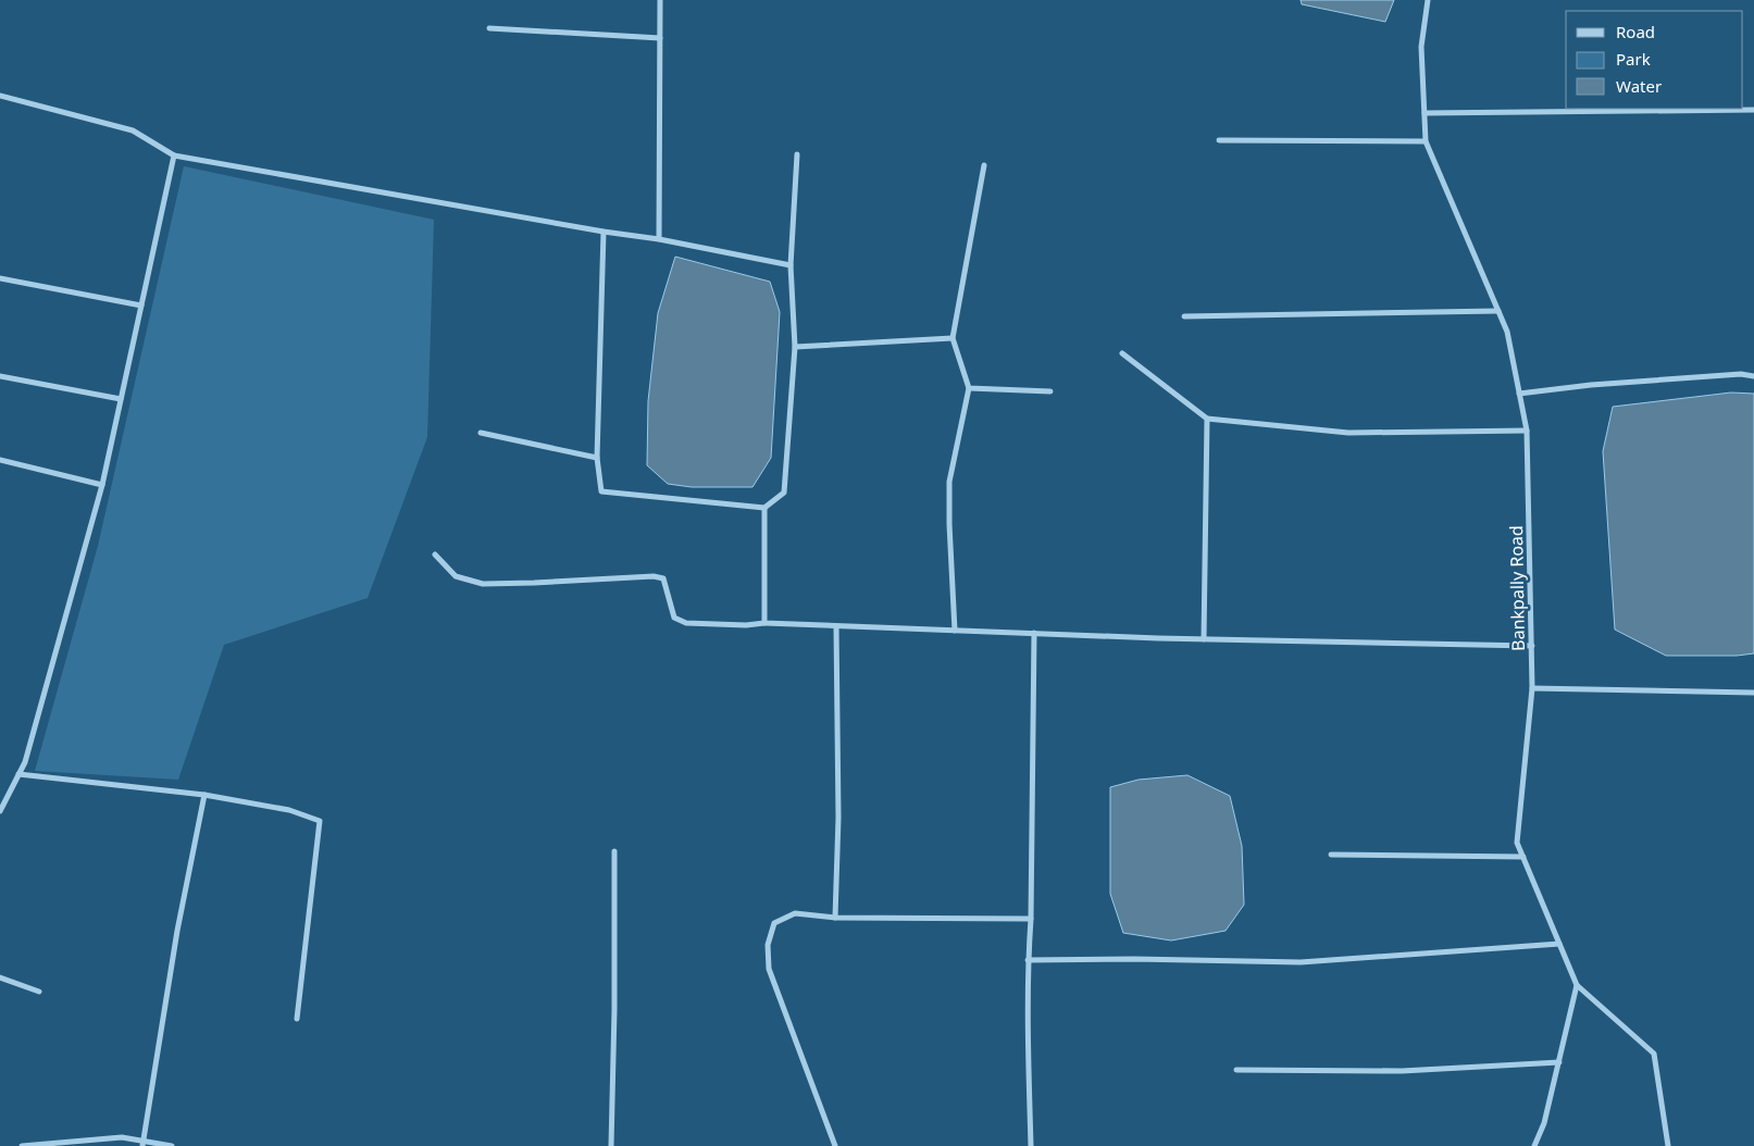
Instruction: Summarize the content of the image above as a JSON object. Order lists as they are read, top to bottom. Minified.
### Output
{"streets":{"street":["Bankpally Road"]},"legend":["Road","Park","Water"]}
